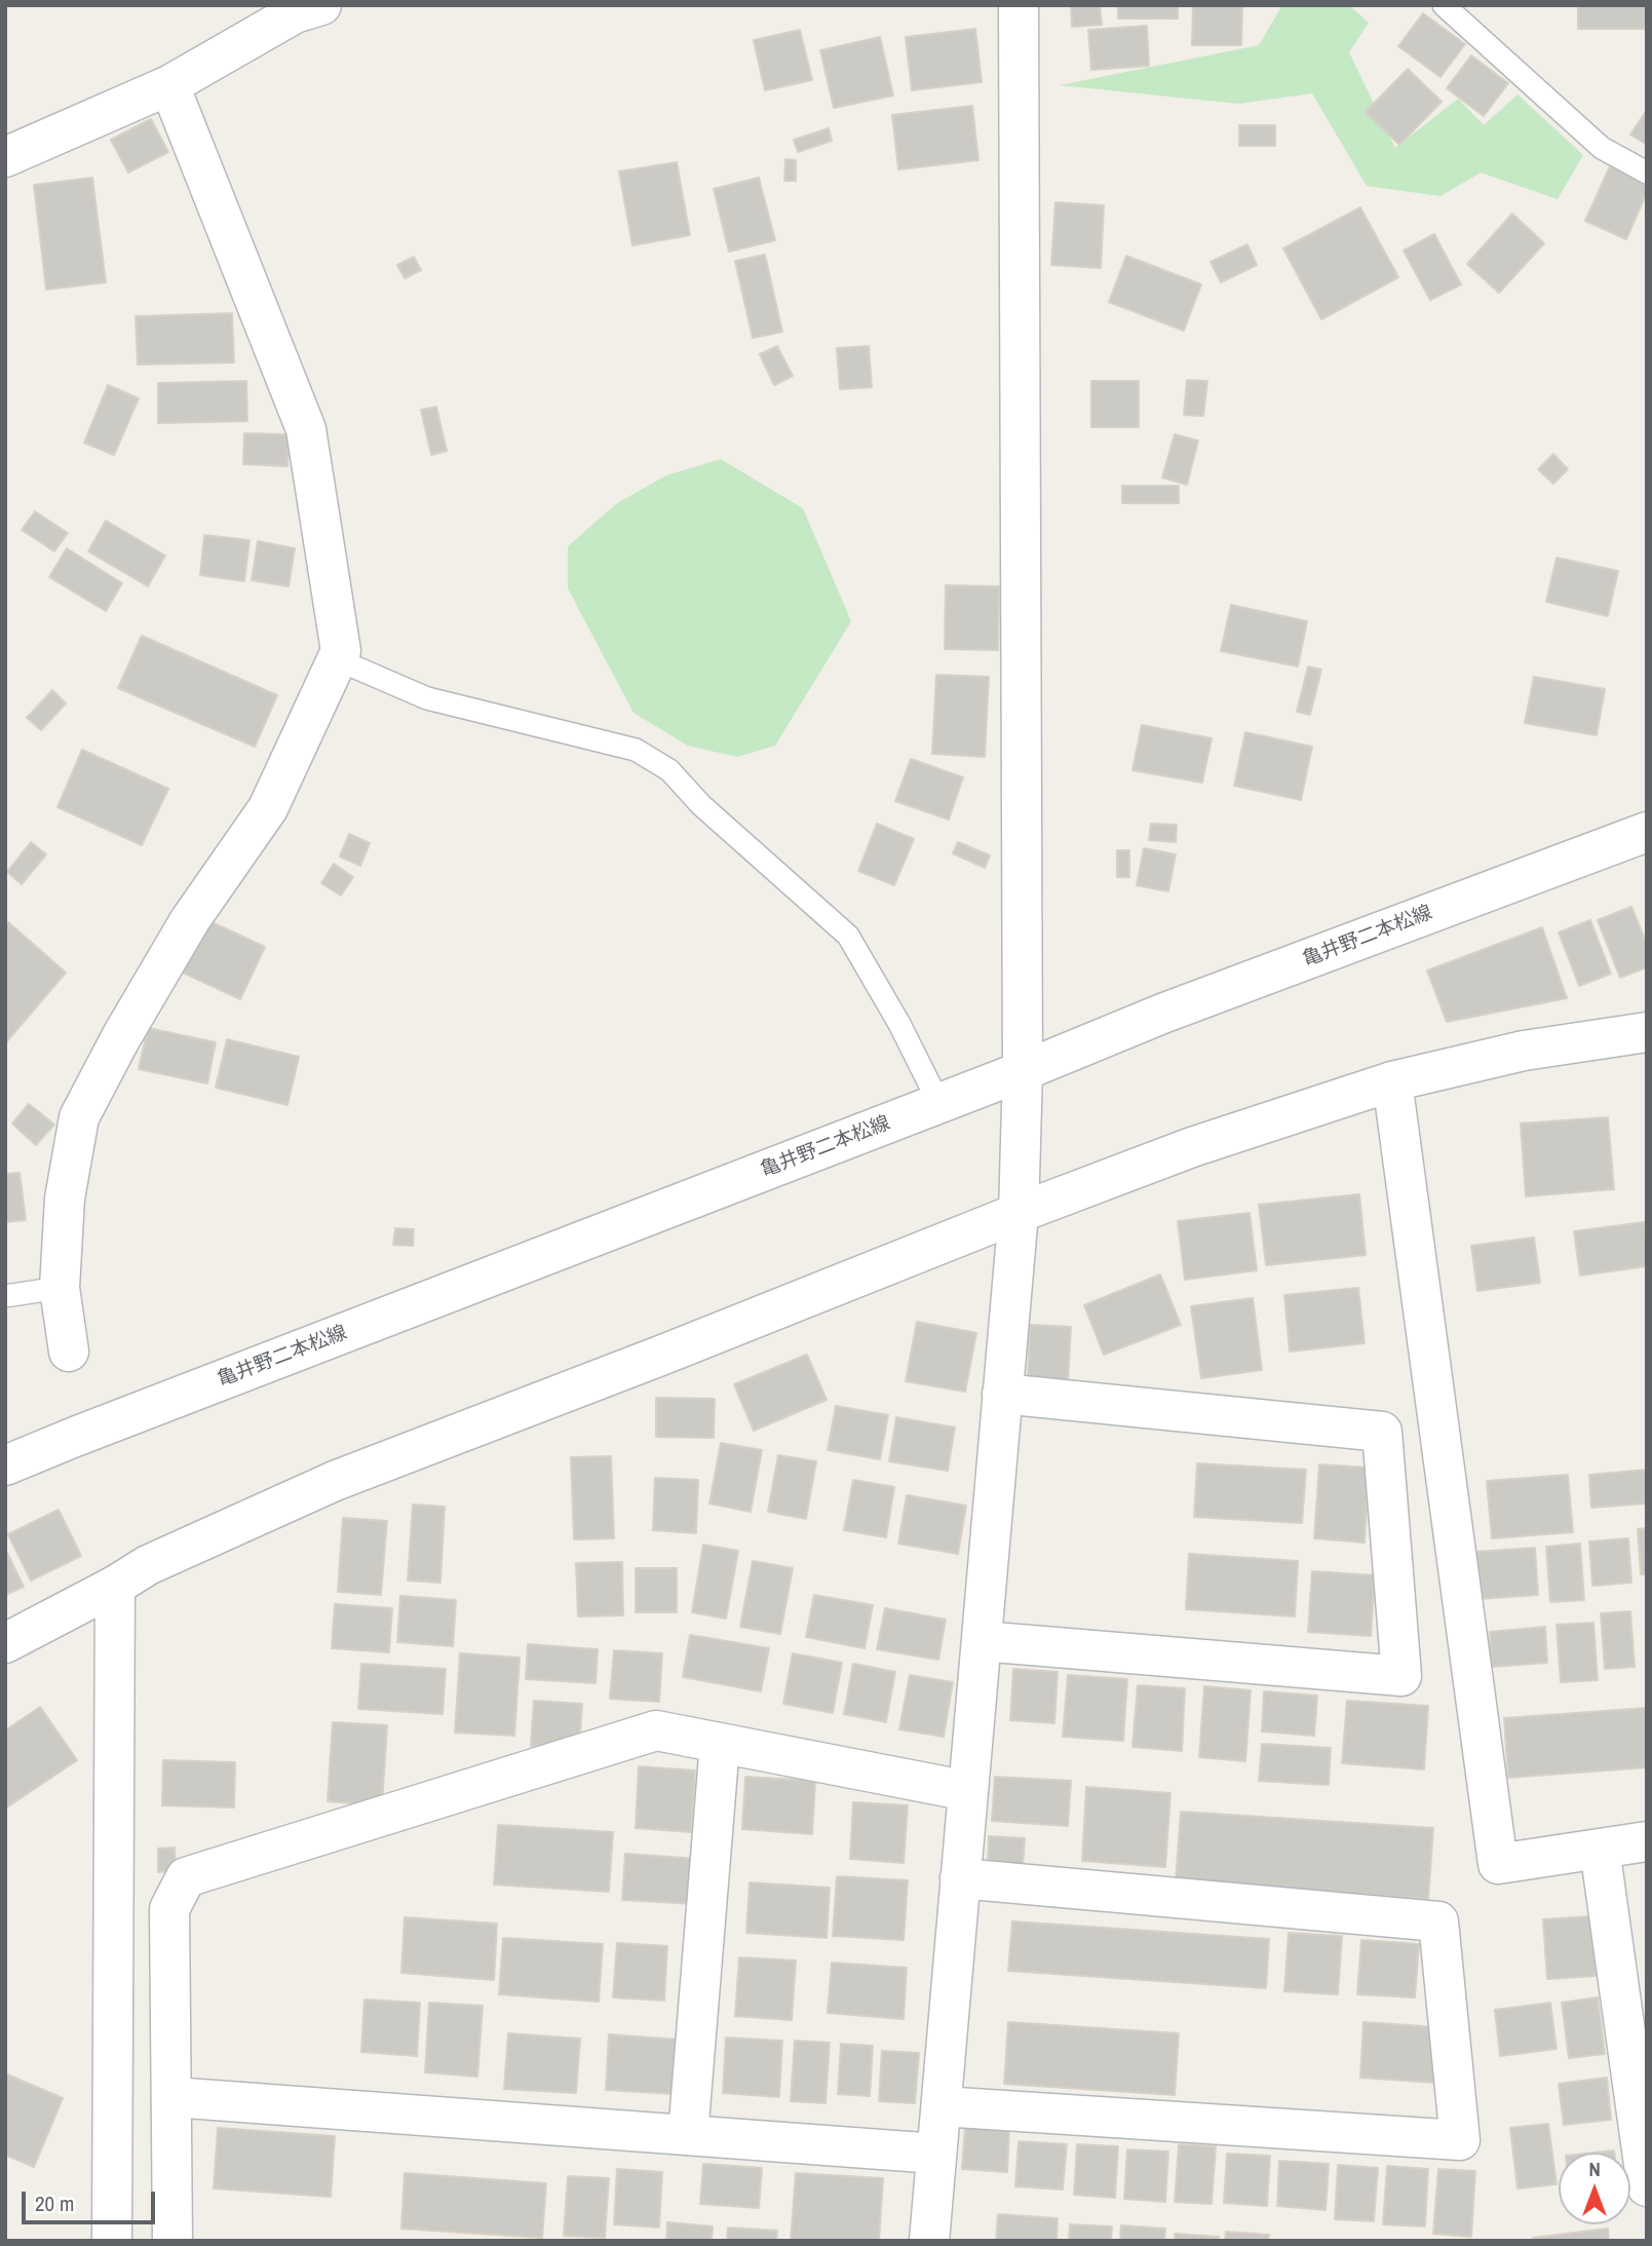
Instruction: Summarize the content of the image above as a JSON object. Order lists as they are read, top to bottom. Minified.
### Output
{"streets":{"street":["亀井野二本松線"]},"scale_bar":"20 m","north":"top"}
